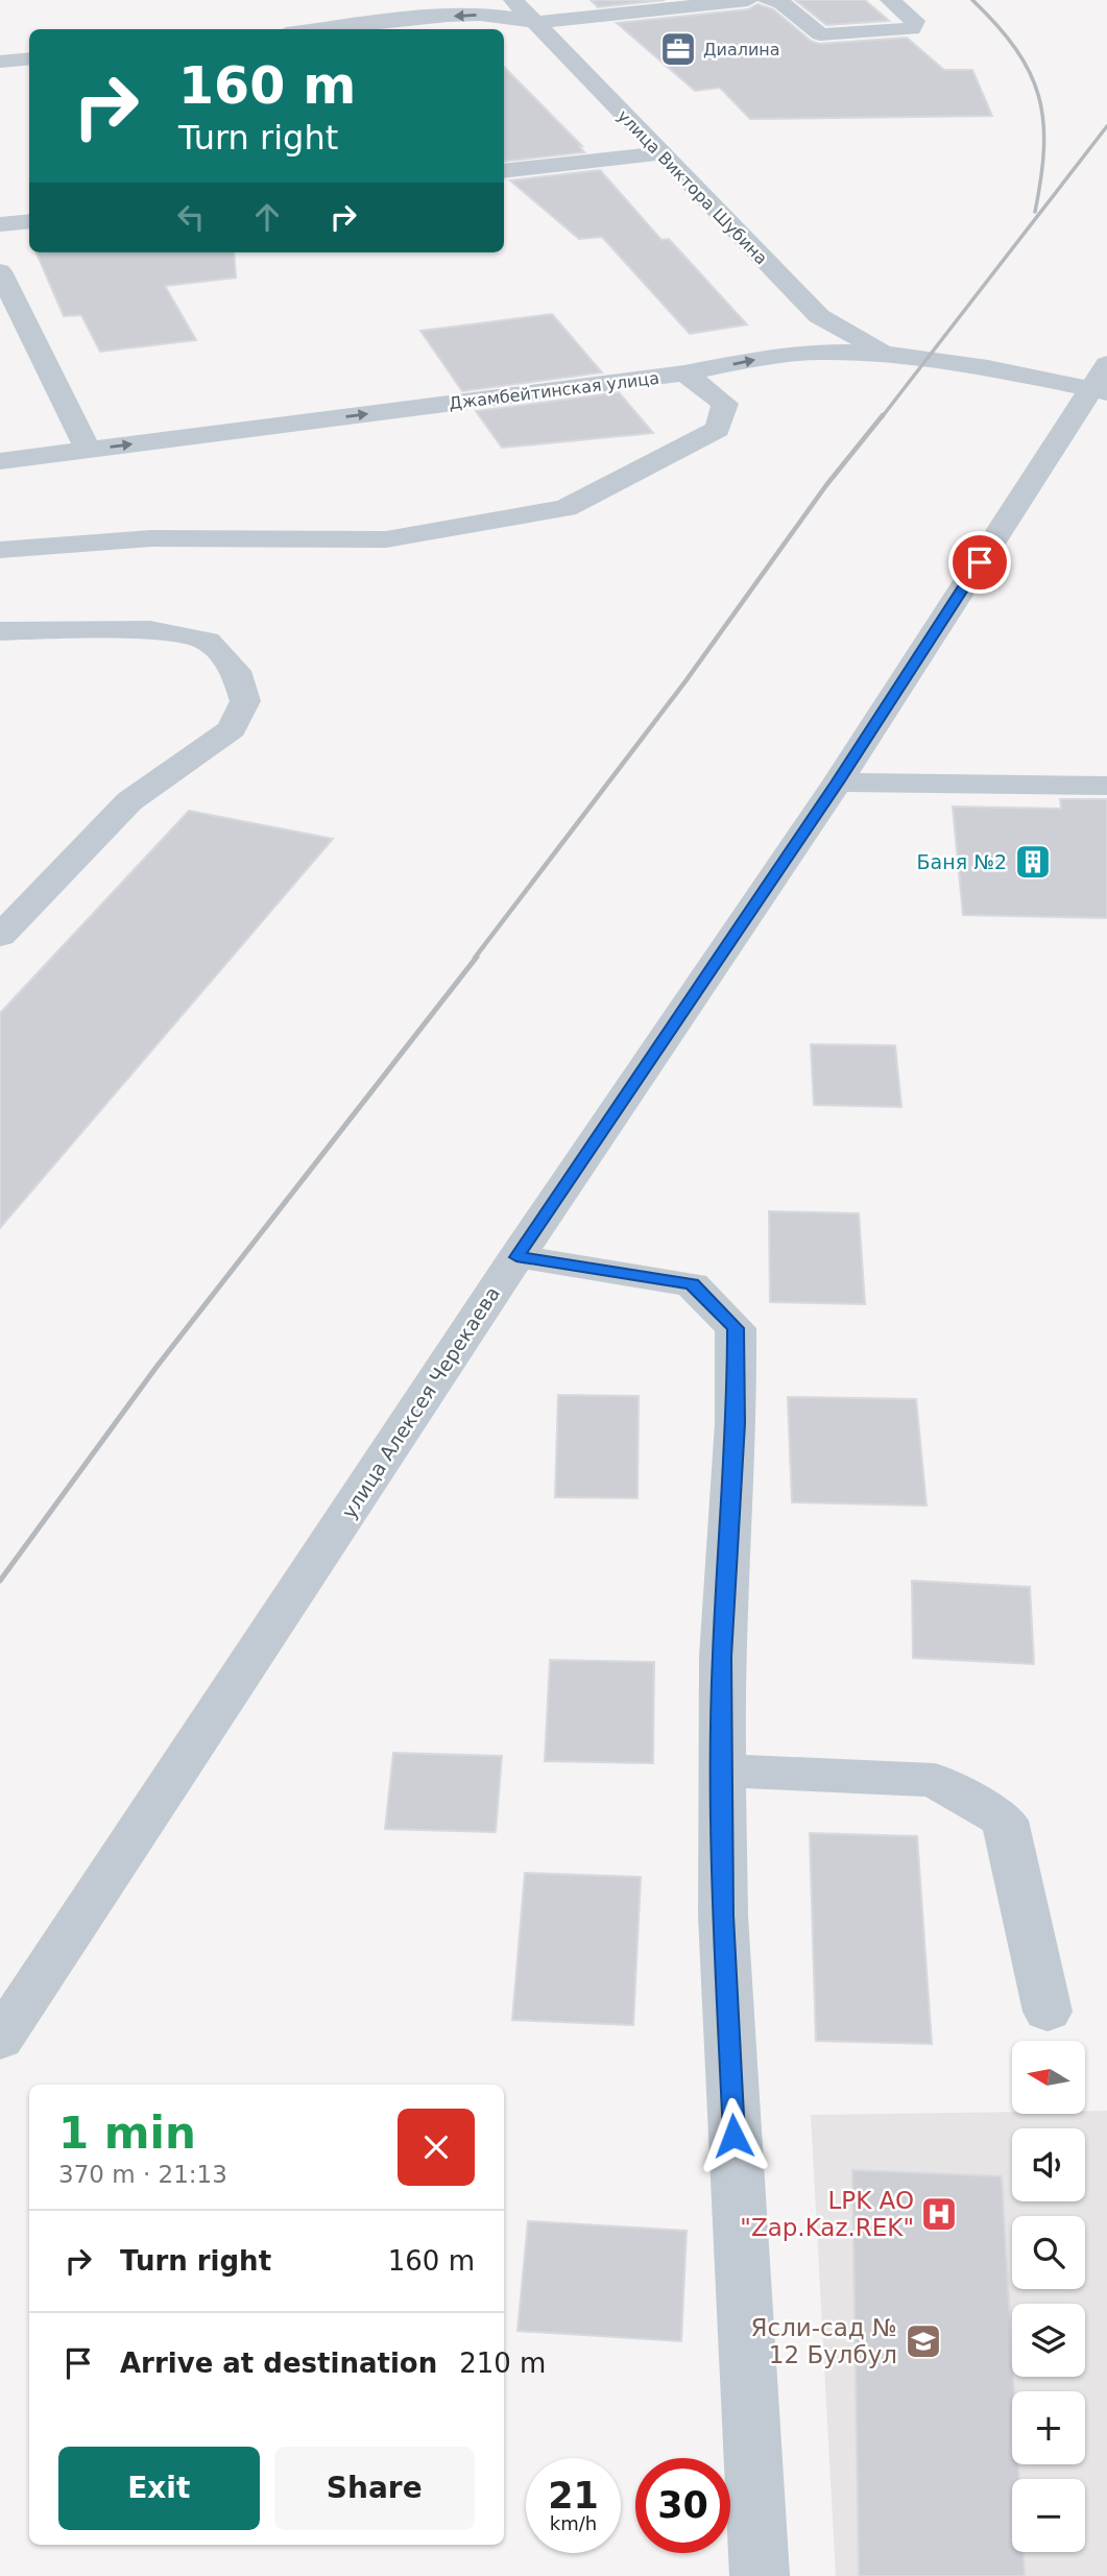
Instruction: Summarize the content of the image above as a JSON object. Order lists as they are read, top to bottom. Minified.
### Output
{"streets":{"street":["улица Виктора Шубина","Джамбейтинская улица","улица Алексея Черекаева"]},"crossings":[["улица Виктора Шубина","Джамбейтинская улица"],["Джамбейтинская улица","улица Алексея Черекаева"]],"one_way":["Джамбейтинская улица"],"places":{"office":["Диалина"],"building":["Баня №2"],"hospital":["LPK AO \"Zap.Kaz.REK\""],"school or university":["Ясли-сад № 12 Булбул"]},"north":"left","page":{"turn":["160 m","Turn right"],"map_buttons":["+","−"],"heading":["1 min","370 m · 21:13"],"list":[{"name":"Turn right","value":"160 m"},{"name":"Arrive at destination","value":"210 m"}],"buttons":["Exit","Share"],"speed":"21 km/h","limit":"30"}}
